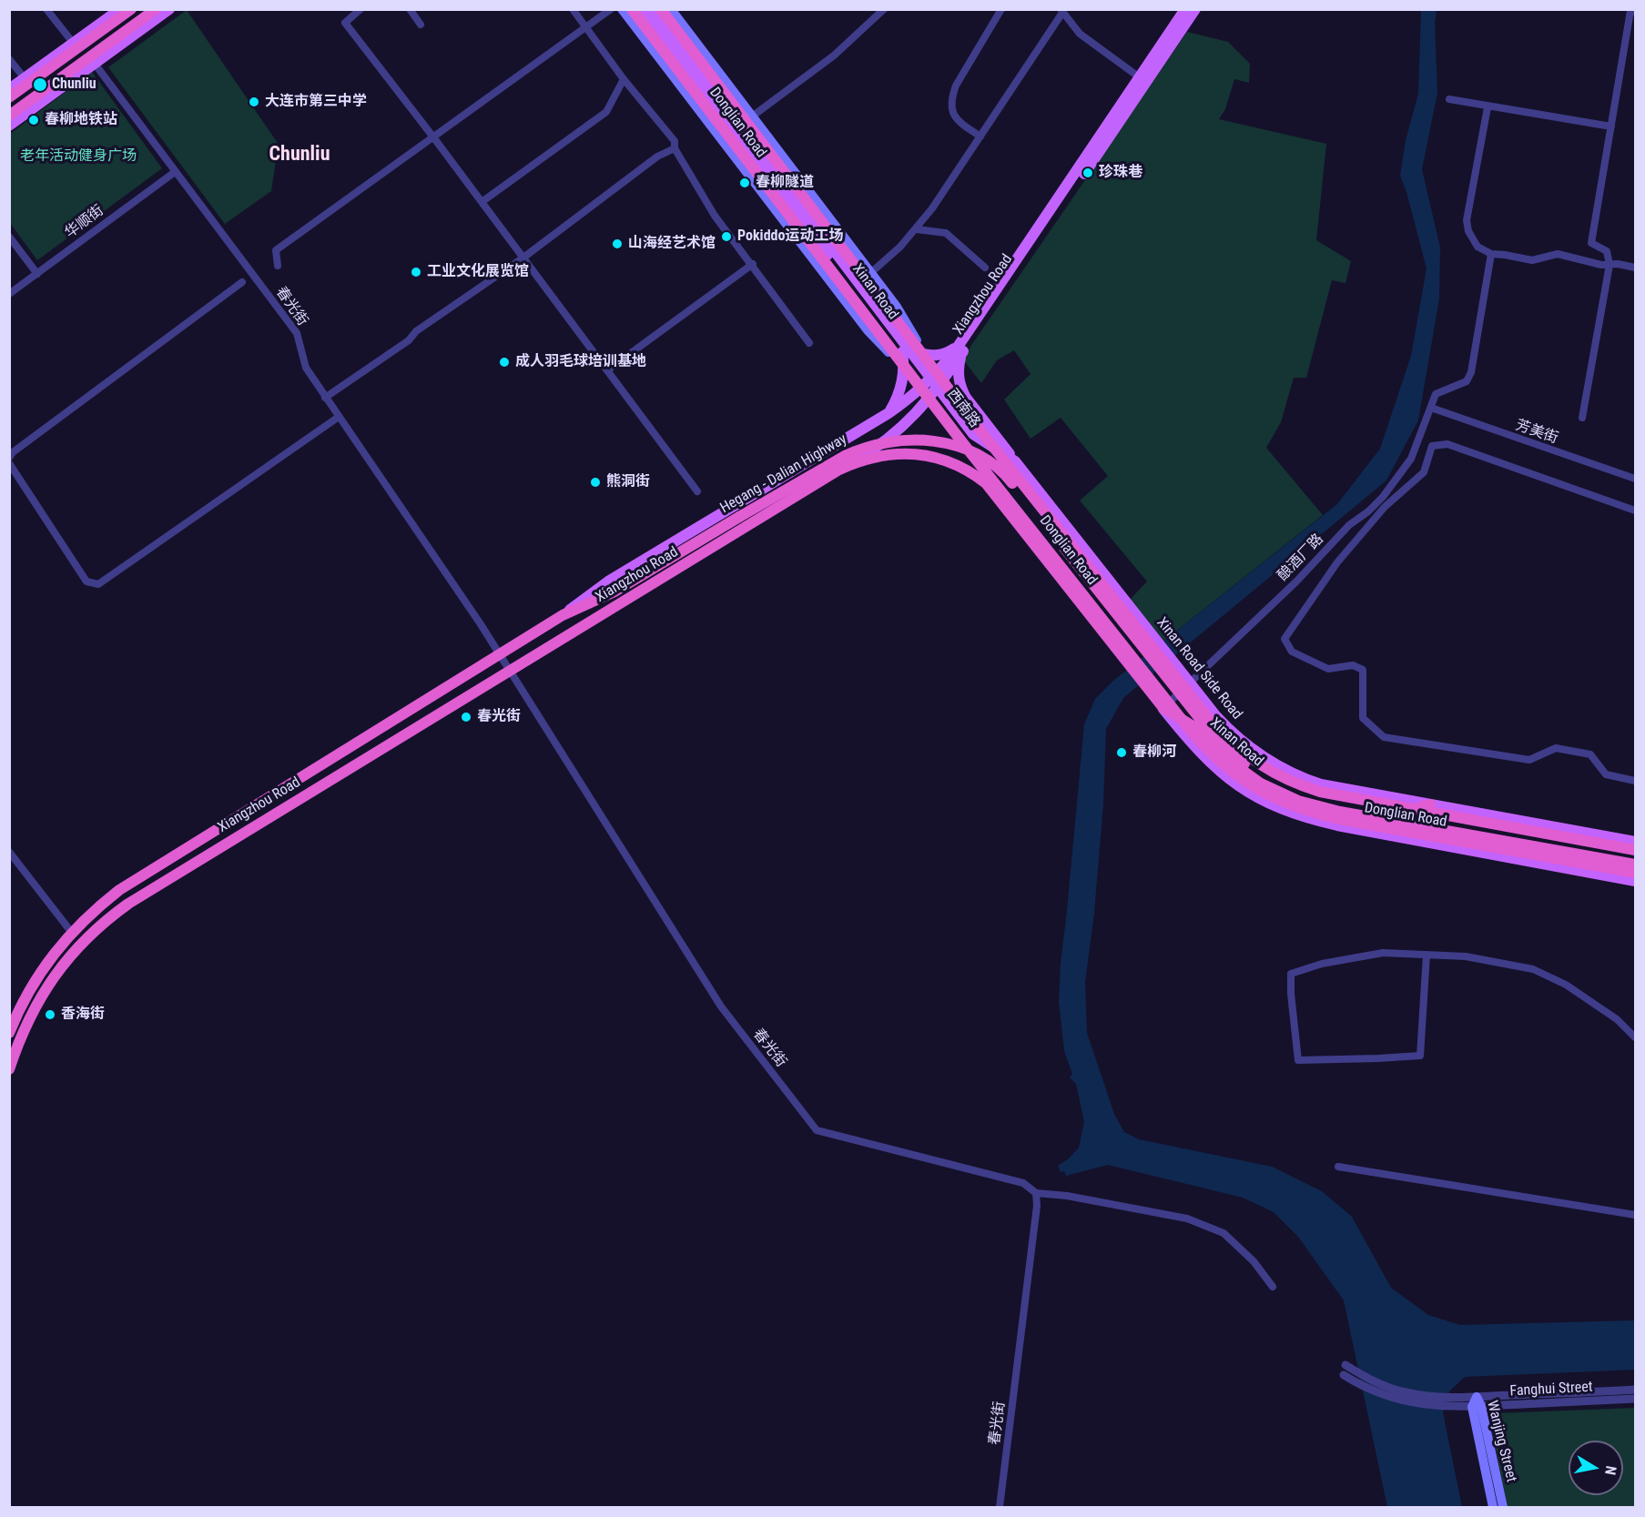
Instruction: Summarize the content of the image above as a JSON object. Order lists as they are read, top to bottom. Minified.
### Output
{"streets":{"highway":["Donglian Road","Xinan Road","Xiangzhou Road","Hegang - Dalian Highway"],"main road":["西南路","Xinan Road Side Road","Wanjing Street"],"street":["华顺街","春光街","芳美街","酿酒厂路","Fanghui Street"]},"crossings":[["Donglian Road","Xinan Road"],["Donglian Road","Xiangzhou Road"],["Donglian Road","Xinan Road Side Road"],["华顺街","春光街"],["Xinan Road","Xiangzhou Road"],["Xinan Road","西南路"],["Xinan Road","Hegang - Dalian Highway"],["Xinan Road","酿酒厂路"],["Xinan Road","Xinan Road Side Road"],["Xiangzhou Road","春光街"],["Xiangzhou Road","Hegang - Dalian Highway"],["Xiangzhou Road","Xinan Road Side Road"],["西南路","Hegang - Dalian Highway"],["西南路","Xinan Road Side Road"],["芳美街","酿酒厂路"],["酿酒厂路","Xinan Road Side Road"],["Fanghui Street","Wanjing Street"]],"districts":["Chunliu"],"parks":["老年活动健身广场"],"places":["Chunliu","大连市第三中学","春柳地铁站","珍珠巷","春柳隧道","Pokiddo运动工场","山海经艺术馆","工业文化展览馆","成人羽毛球培训基地","熊洞街","春光街","春柳河","香海街"],"north":"right"}
